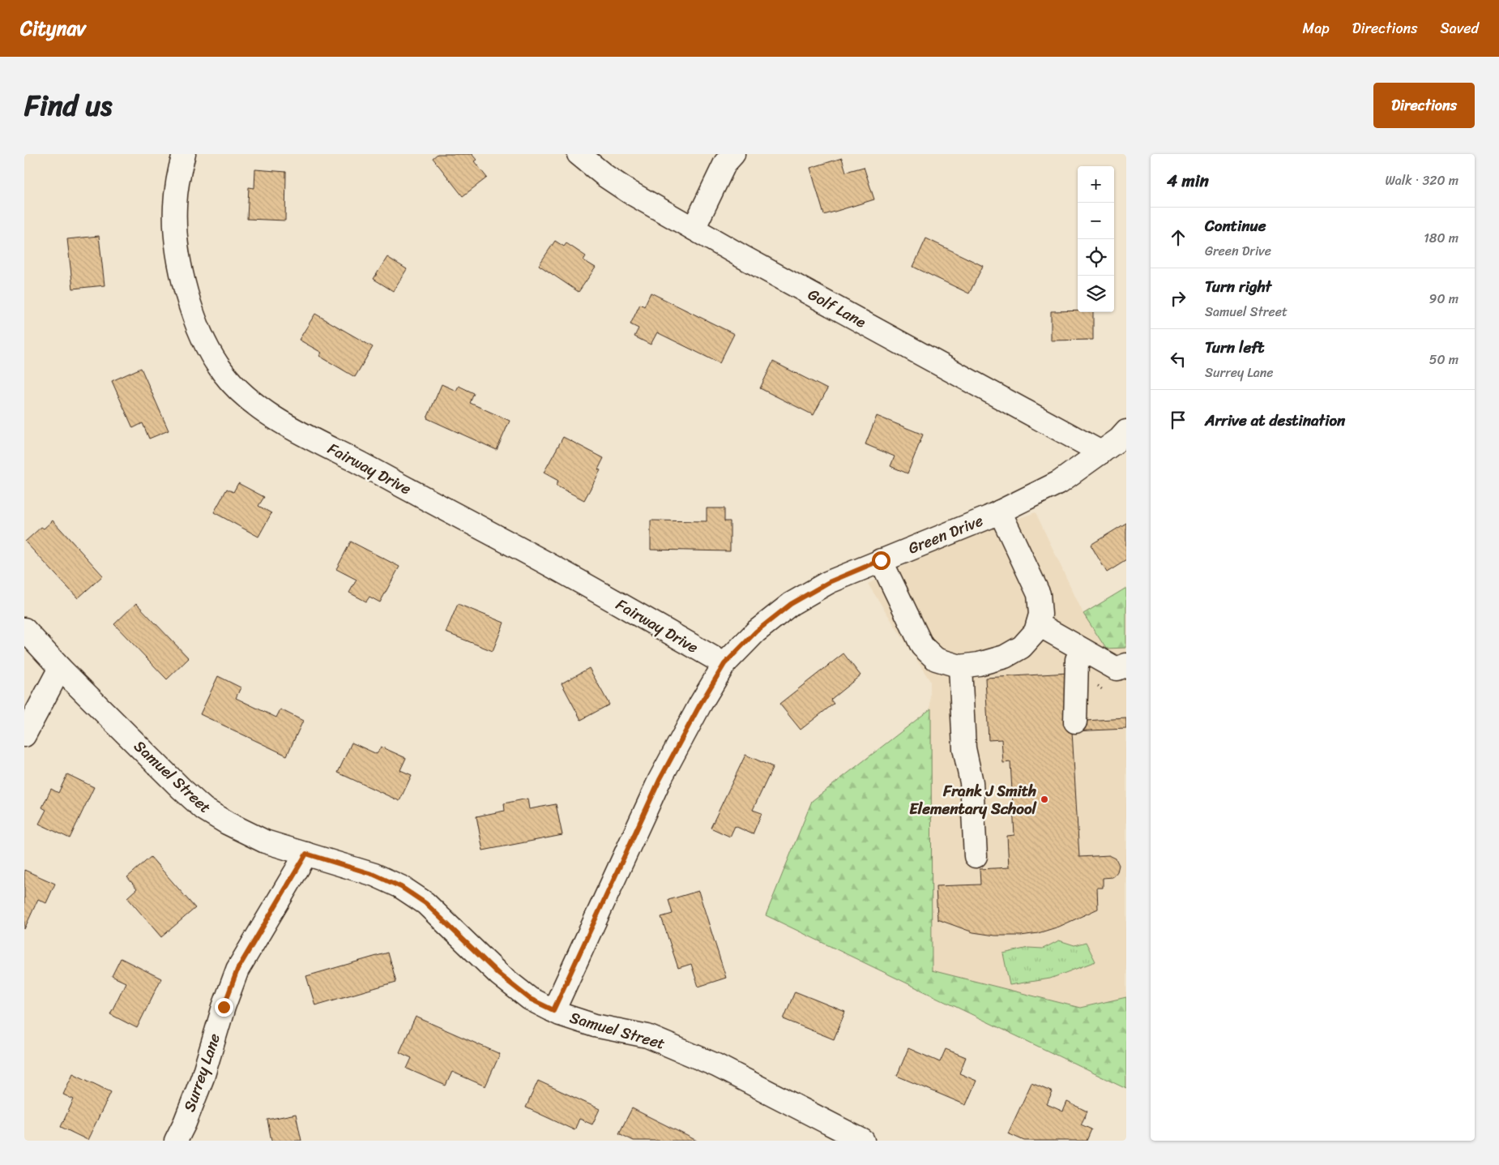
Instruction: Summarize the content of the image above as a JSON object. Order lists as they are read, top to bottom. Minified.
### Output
{"streets":{"street":["Golf Lane","Fairway Drive","Green Drive","Samuel Street","Surrey Lane"]},"crossings":[["Golf Lane","Green Drive"],["Fairway Drive","Green Drive"],["Green Drive","Samuel Street"],["Samuel Street","Surrey Lane"]],"places":["Frank J Smith Elementary School"],"page":{"header":"Citynav","nav":["Map","Directions","Saved"],"title":"Find us","buttons":"Directions","heading":["4 min","Walk · 320 m"],"map_buttons":["+","−"],"list":[["Continue","Green Drive","180 m"],["Turn right","Samuel Street","90 m"],["Turn left","Surrey Lane","50 m"],"Arrive at destination"]}}
